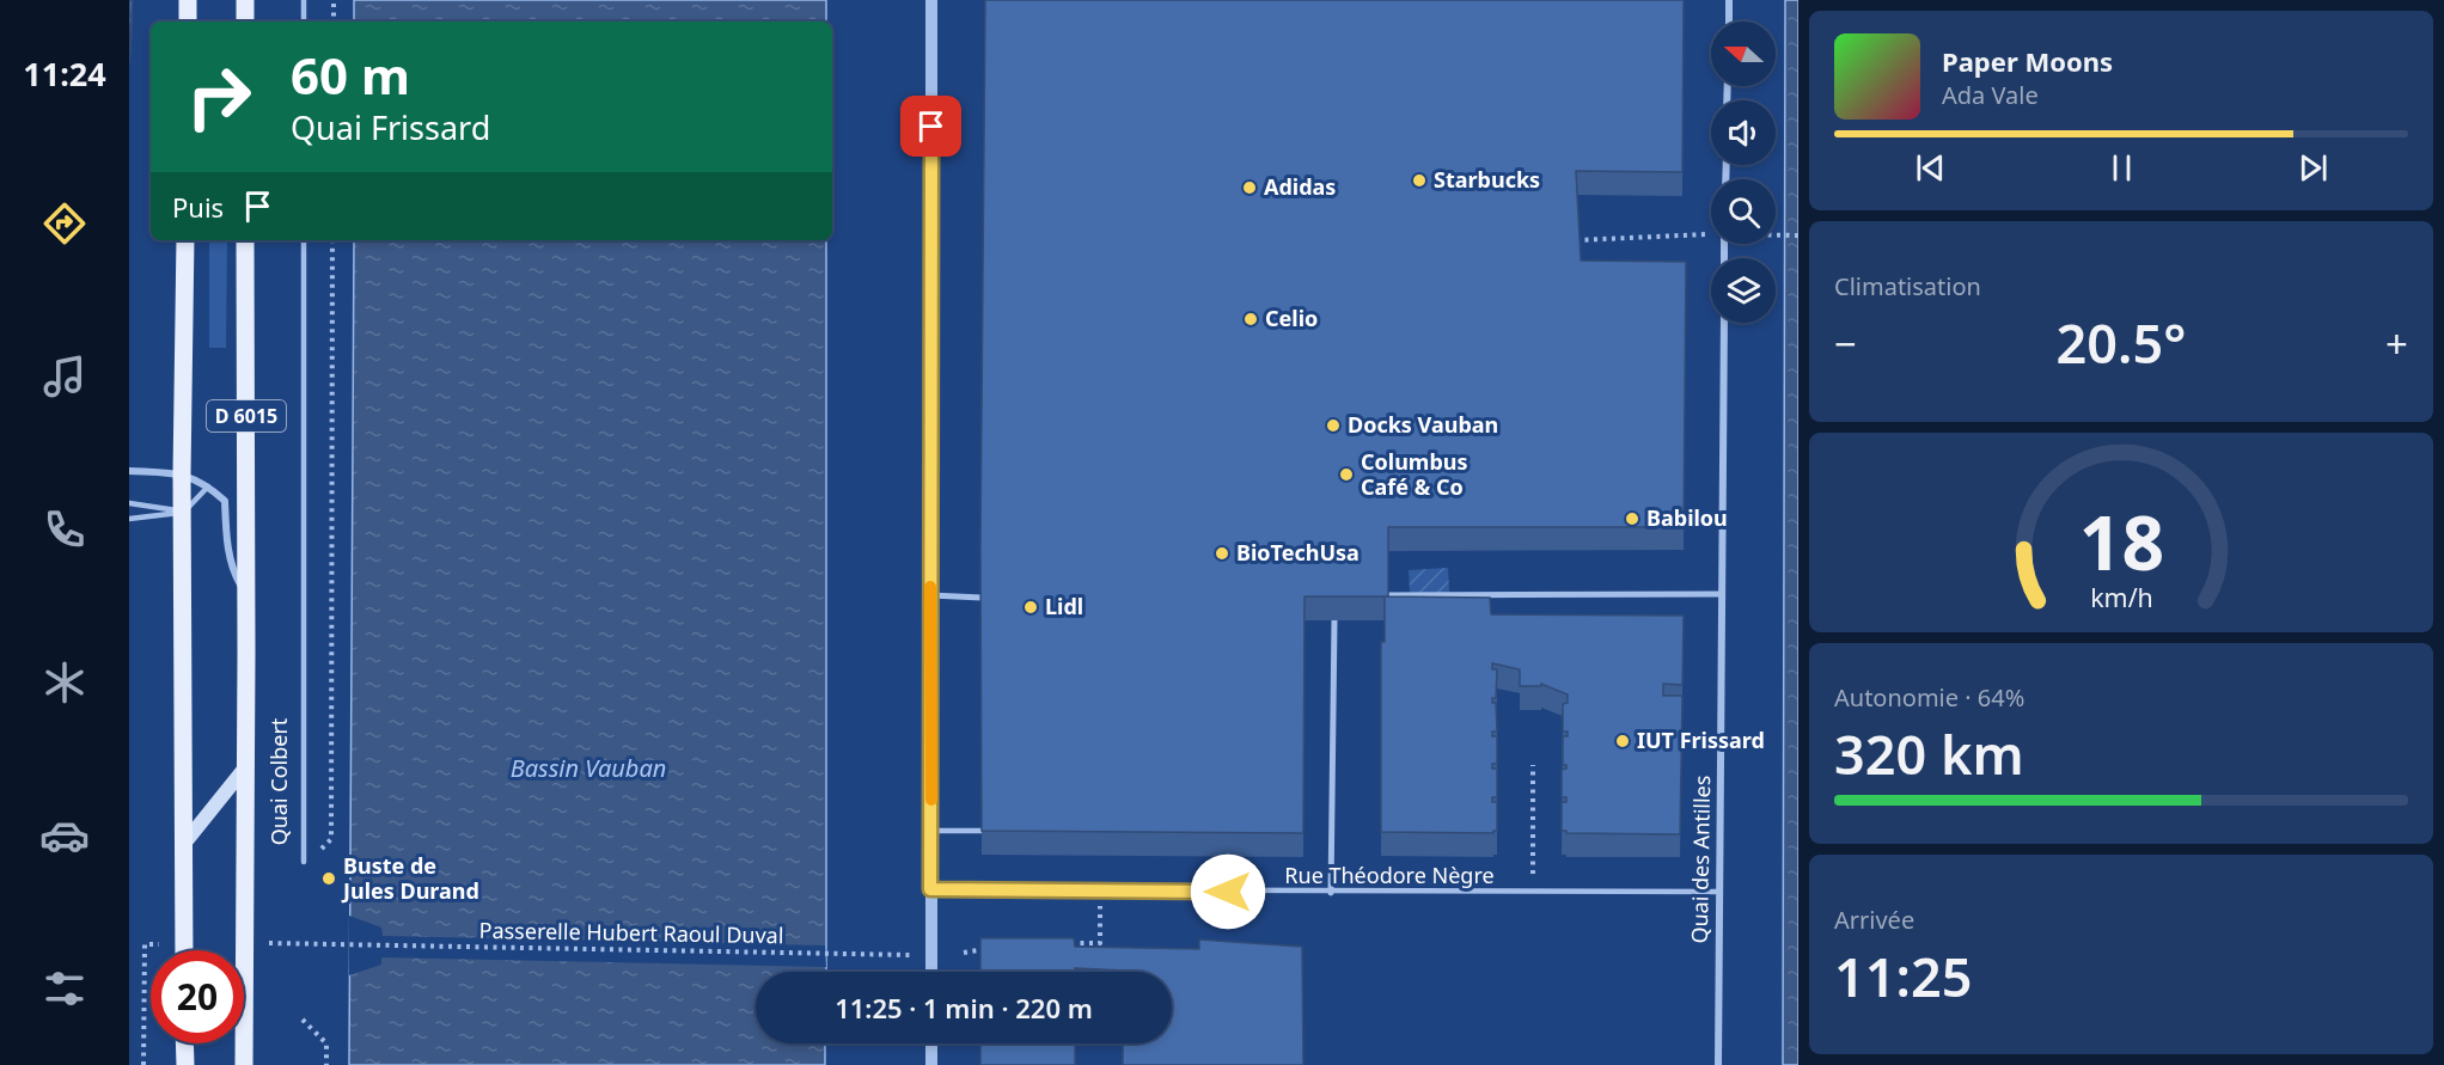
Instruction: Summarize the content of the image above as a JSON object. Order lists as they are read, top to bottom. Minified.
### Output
{"streets":{"main road":["D 6015","Quai Colbert"],"street":["Quai des Antilles"],"lane":["Rue Théodore Nègre"],"path":["Passerelle Hubert Raoul Duval"]},"crossings":[["Quai Colbert","Passerelle Hubert Raoul Duval"],["Quai des Antilles","Rue Théodore Nègre"]],"water":["Bassin Vauban"],"places":["Starbucks","Adidas","Celio","Docks Vauban","Columbus Café & Co","Babilou","BioTechUsa","Lidl","IUT Frissard","Buste de Jules Durand"],"north":"left","page":{"tabs":"11:24","turn":["60 m","Quai Frissard"],"song":["Paper Moons","Ada Vale"],"then":"Puis","tile":["Climatisation",["Autonomie · 64%","320 km"],["Arrivée","11:25"]],"heat":["−","20.5°","+"],"limit":"20","trip":"11:25 · 1 min · 220 m","gauge":["18","km/h"]}}
